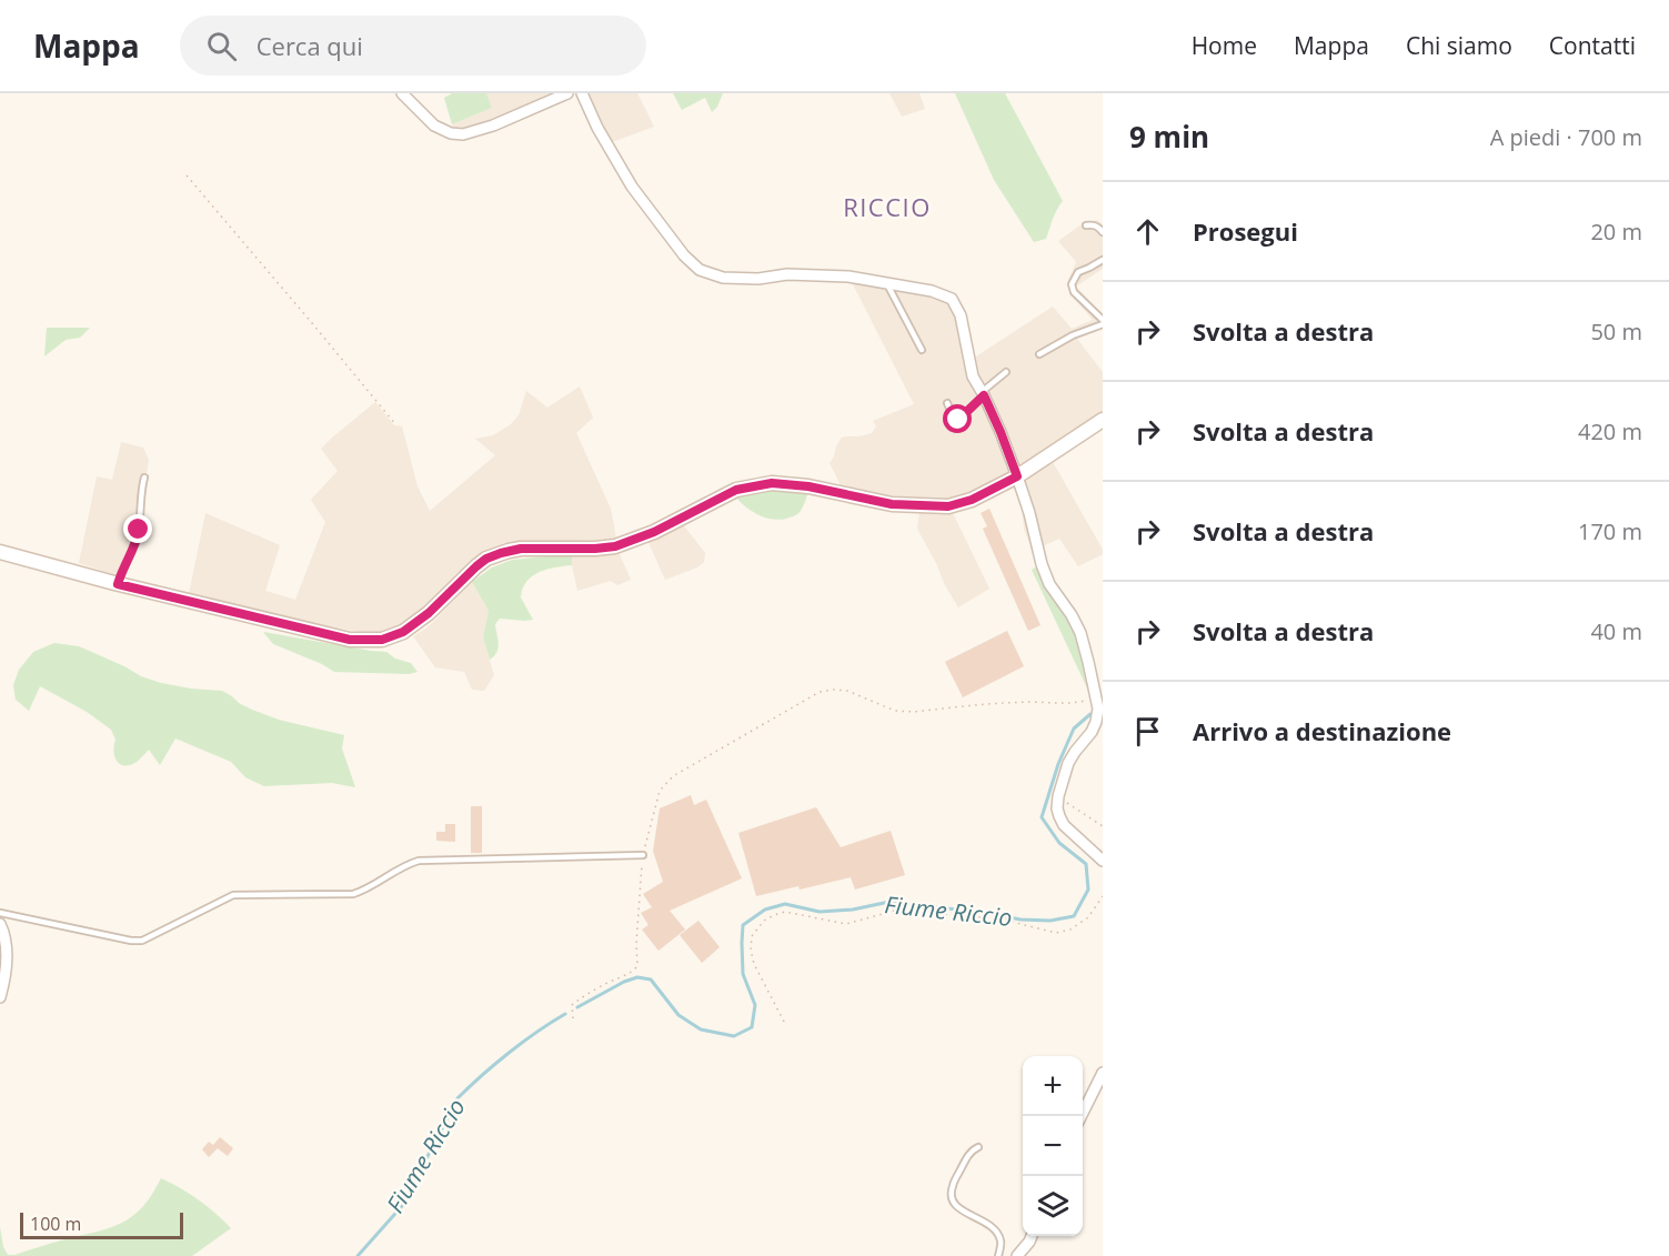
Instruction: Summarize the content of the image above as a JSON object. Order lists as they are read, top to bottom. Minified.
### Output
{"districts":["RICCIO"],"water":["Fiume Riccio"],"scale_bar":"100 m","page":{"header":"Mappa","search":"Cerca qui","nav":["Home","Mappa","Chi siamo","Contatti"],"heading":["9 min","A piedi · 700 m"],"list":[["Prosegui","20 m"],["Svolta a destra","50 m"],["Svolta a destra","420 m"],["Svolta a destra","170 m"],["Svolta a destra","40 m"],"Arrivo a destinazione"],"map_buttons":["+","−"],"scale":"100 m"}}
